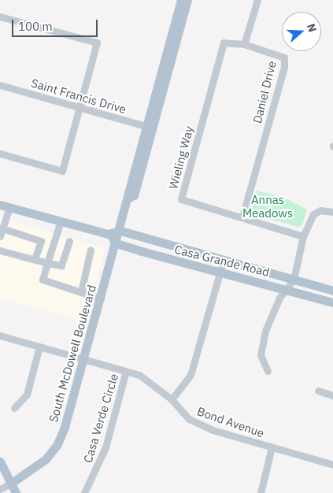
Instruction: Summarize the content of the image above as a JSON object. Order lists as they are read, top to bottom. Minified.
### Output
{"streets":{"main road":["Casa Grande Road","South McDowell Boulevard"],"street":["Daniel Drive","Saint Francis Drive","Wieling Way","Casa Verde Circle","Bond Avenue"]},"crossings":[["Daniel Drive","Wieling Way"],["Saint Francis Drive","South McDowell Boulevard"],["Casa Grande Road","South McDowell Boulevard"],["South McDowell Boulevard","Bond Avenue"],["Casa Verde Circle","Bond Avenue"]],"parks":["Annas Meadows"],"scale_bar":"100 m","north":"right"}
